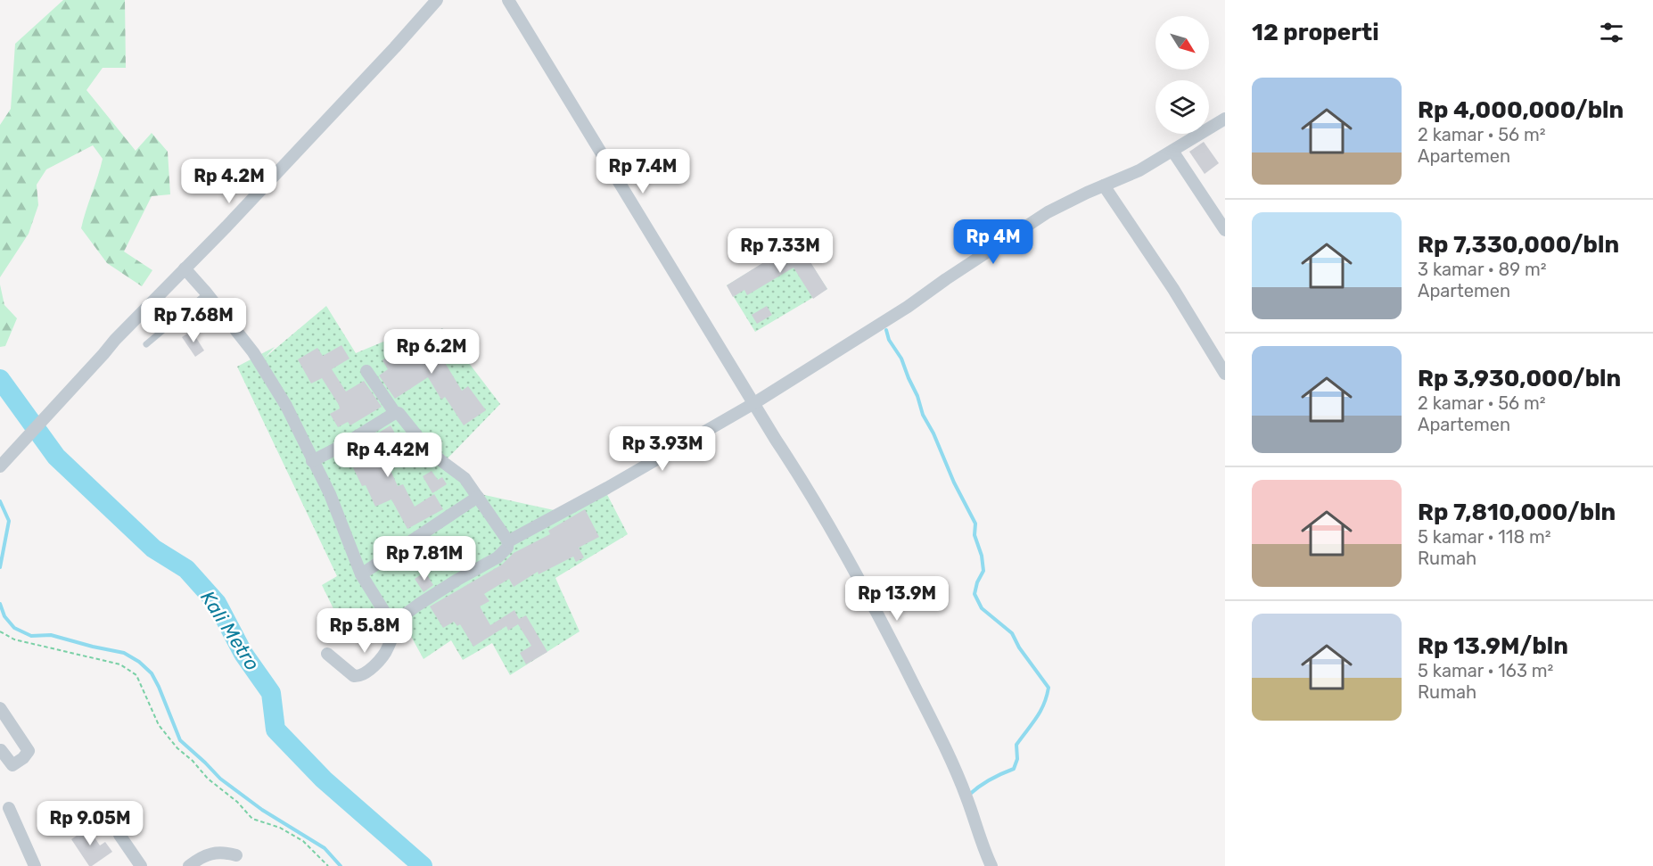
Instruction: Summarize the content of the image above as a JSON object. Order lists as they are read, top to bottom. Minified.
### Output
{"water":["Kali Metro"],"north":"bottom right","page":{"heading":"12 properti","list":[{"name":"Rp 4,000,000/bln","note":"2 kamar · 56 m² · Apartemen"},{"name":"Rp 7,330,000/bln","note":"3 kamar · 89 m² · Apartemen"},{"name":"Rp 3,930,000/bln","note":"2 kamar · 56 m² · Apartemen"},{"name":"Rp 7,810,000/bln","note":"5 kamar · 118 m² · Rumah"},{"name":"Rp 13.9M/bln","note":"5 kamar · 163 m² · Rumah"}],"price":["Rp 7.4M","Rp 4.2M","Rp 4M","Rp 7.33M","Rp 7.68M","Rp 6.2M","Rp 3.93M","Rp 4.42M","Rp 7.81M","Rp 13.9M","Rp 5.8M","Rp 9.05M"]}}
